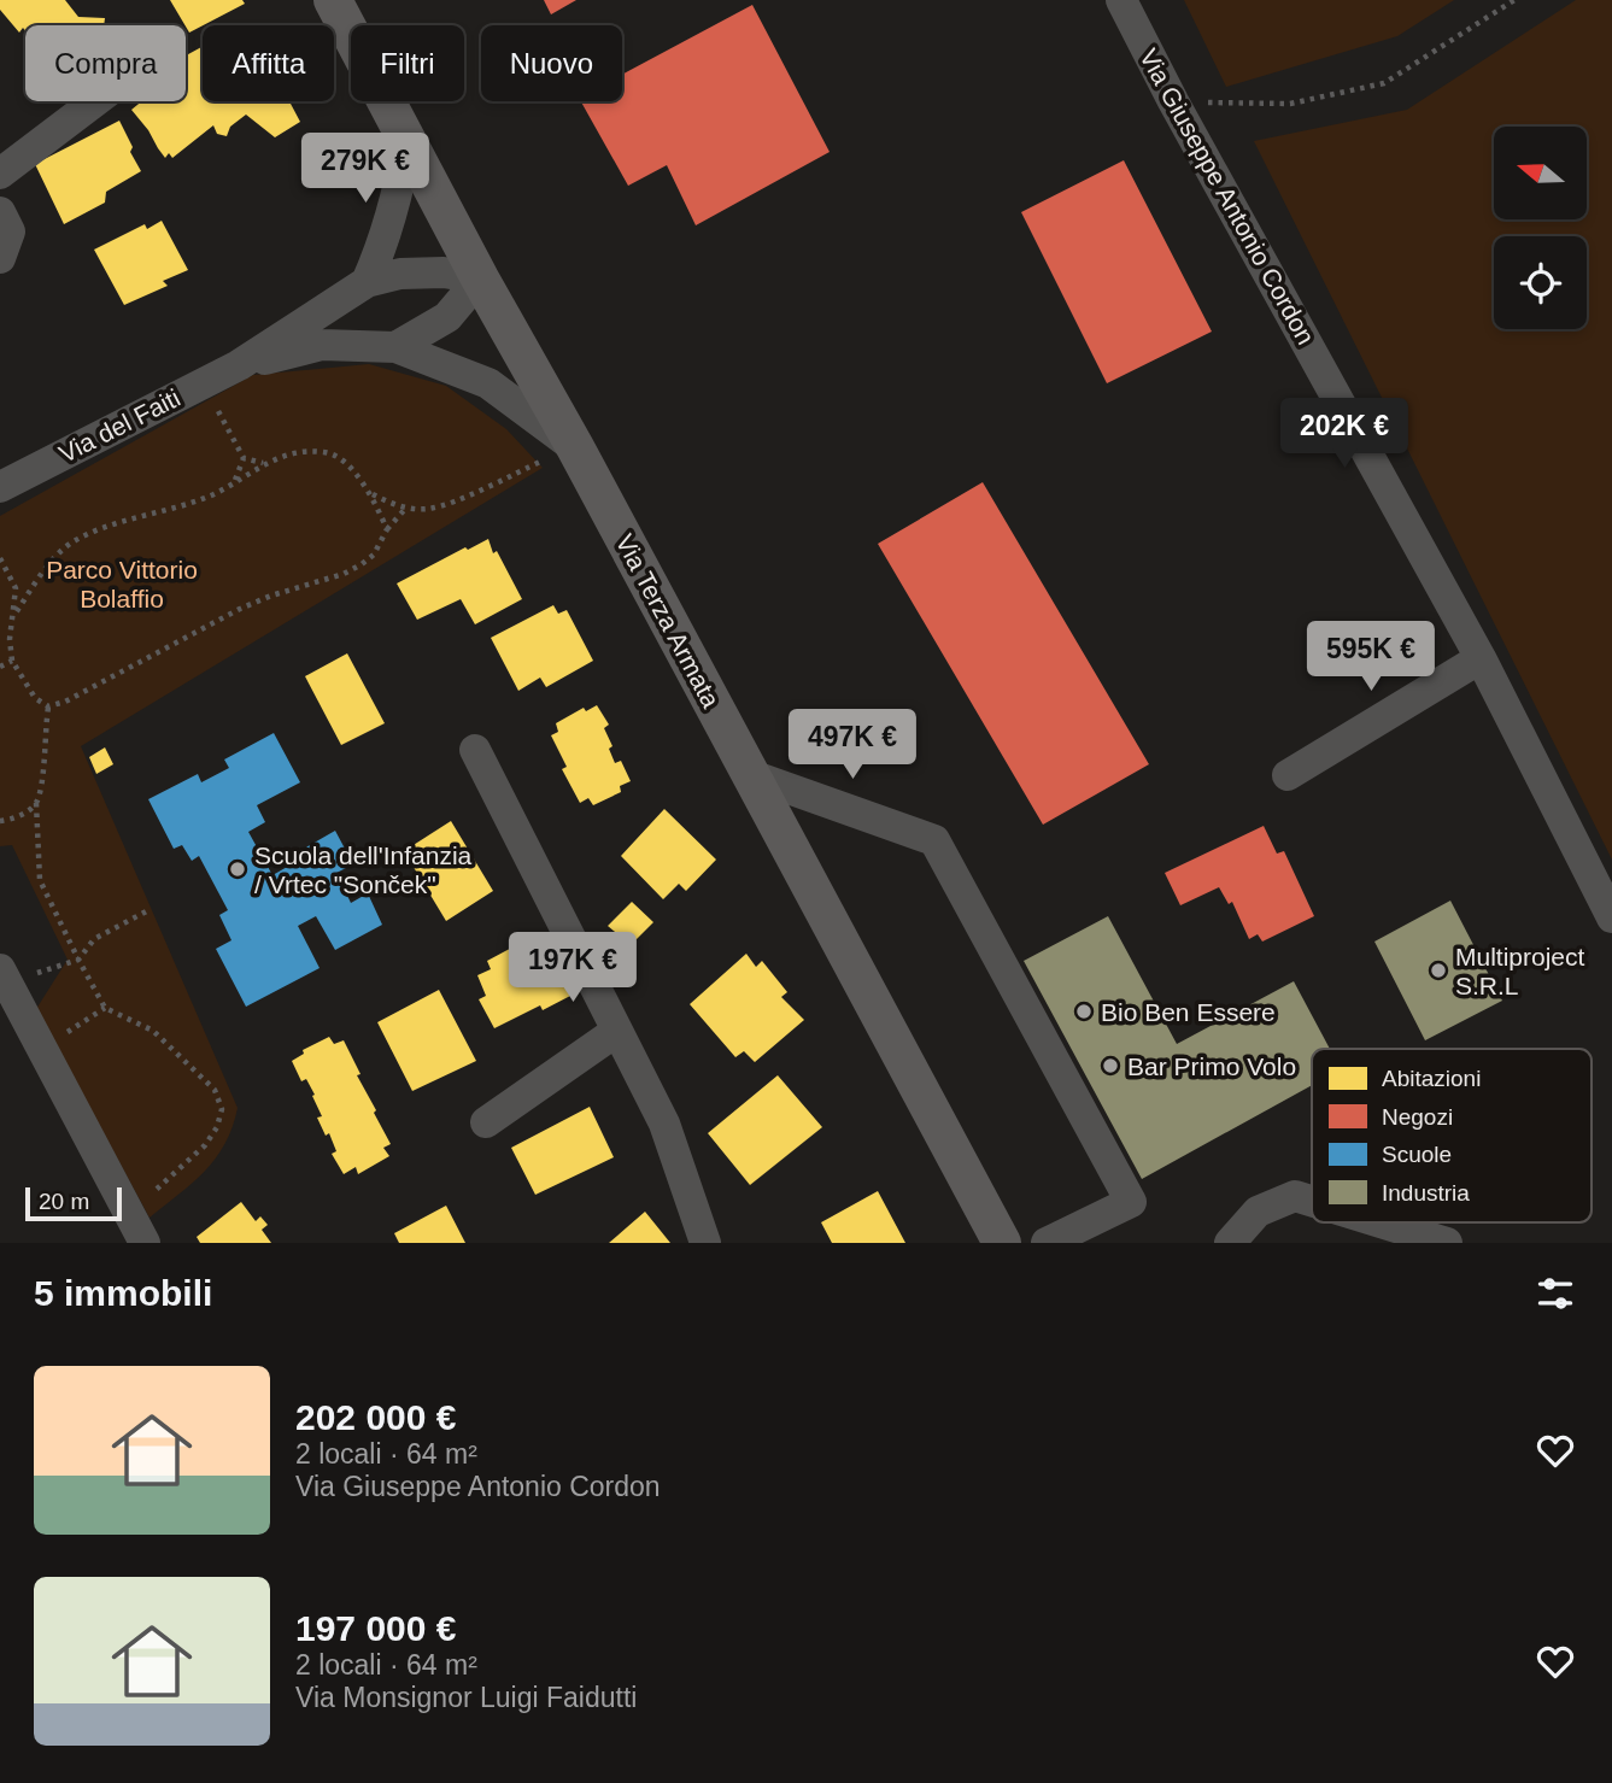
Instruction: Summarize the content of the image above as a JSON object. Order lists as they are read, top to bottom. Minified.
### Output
{"streets":{"main road":["Via Terza Armata"],"street":["Via Giuseppe Antonio Cordon","Via del Faiti"]},"crossings":[["Via del Faiti","Via Terza Armata"]],"parks":["Parco Vittorio Bolaffio"],"places":["Scuola dell'Infanzia / Vrtec \"Sonček\"","Multiproject S.R.L","Bio Ben Essere","Bar Primo Volo"],"legend":["Abitazioni","Negozi","Scuole","Industria"],"scale_bar":"20 m","north":"left","page":{"chip":["Compra","Affitta","Filtri","Nuovo"],"price":["279K €","202K €","595K €","497K €","197K €"],"scale":"20 m","heading":"5 immobili","list":[{"name":"202 000 €","note":"2 locali · 64 m² · Via Giuseppe Antonio Cordon"},{"name":"197 000 €","note":"2 locali · 64 m² · Via Monsignor Luigi Faidutti"}]}}
